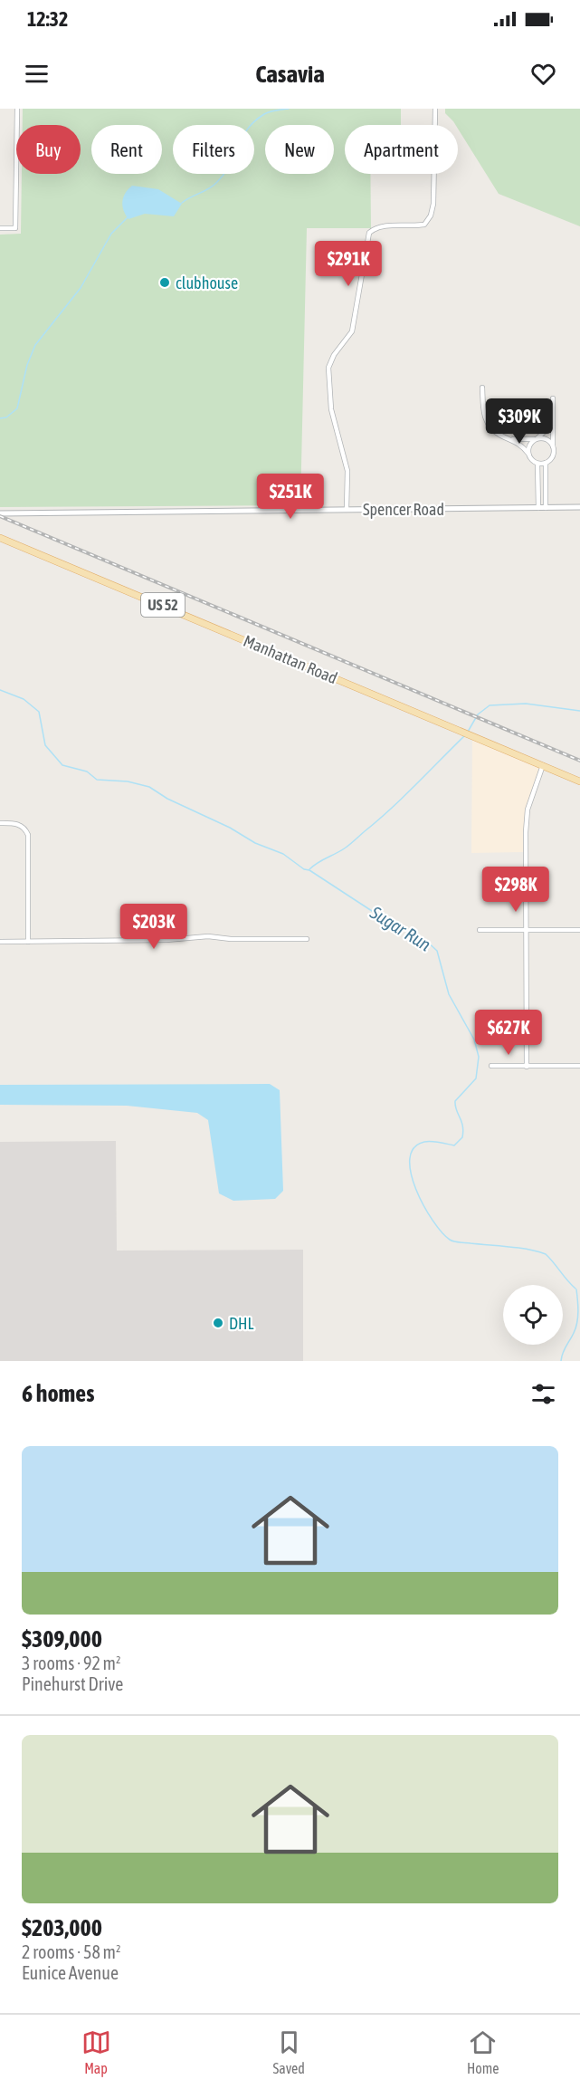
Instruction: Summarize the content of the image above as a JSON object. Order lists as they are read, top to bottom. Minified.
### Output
{"streets":{"main road":["US 52","Manhattan Road"],"street":["Spencer Road"]},"water":["Sugar Run"],"places":["clubhouse","DHL"],"page":{"status":"12:32","header":"Casavia","chip":["Buy","Rent","Filters","New","Apartment"],"price":["$291K","$309K","$251K","$298K","$203K","$627K"],"heading":"6 homes","list":[{"name":"$309,000","note":"3 rooms · 92 m² · Pinehurst Drive"},{"name":"$203,000","note":"2 rooms · 58 m² · Eunice Avenue"}],"tabs":["Map","Saved","Home"]}}
